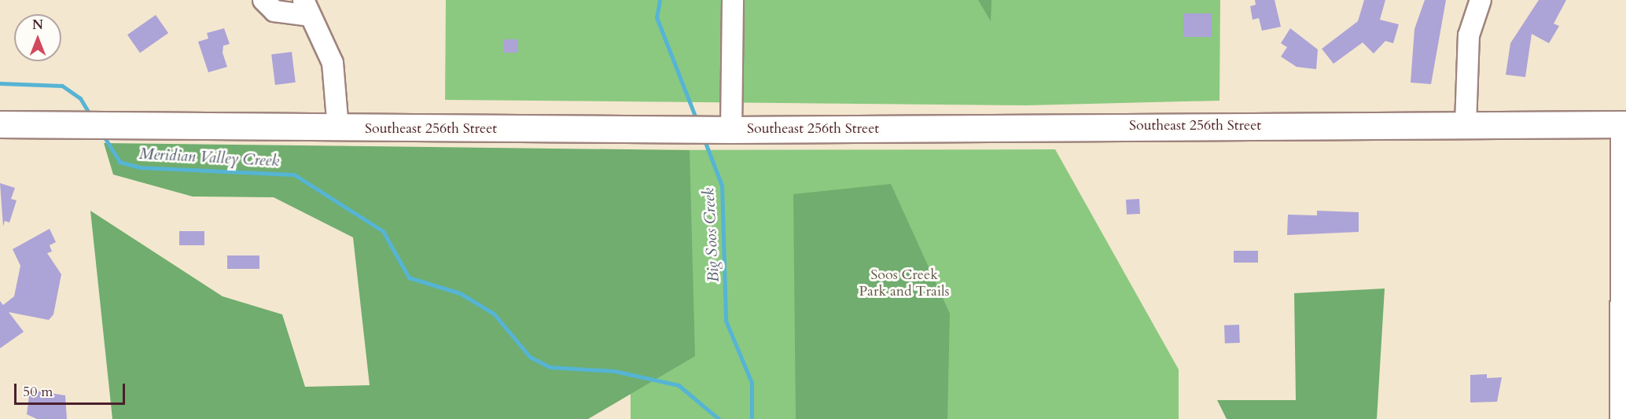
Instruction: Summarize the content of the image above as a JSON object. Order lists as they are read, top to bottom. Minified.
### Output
{"streets":{"main road":["Southeast 256th Street"]},"water":["Meridian Valley Creek","Big Soos Creek"],"parks":["Soos Creek Park and Trails"],"scale_bar":"50 m","north":"top"}
